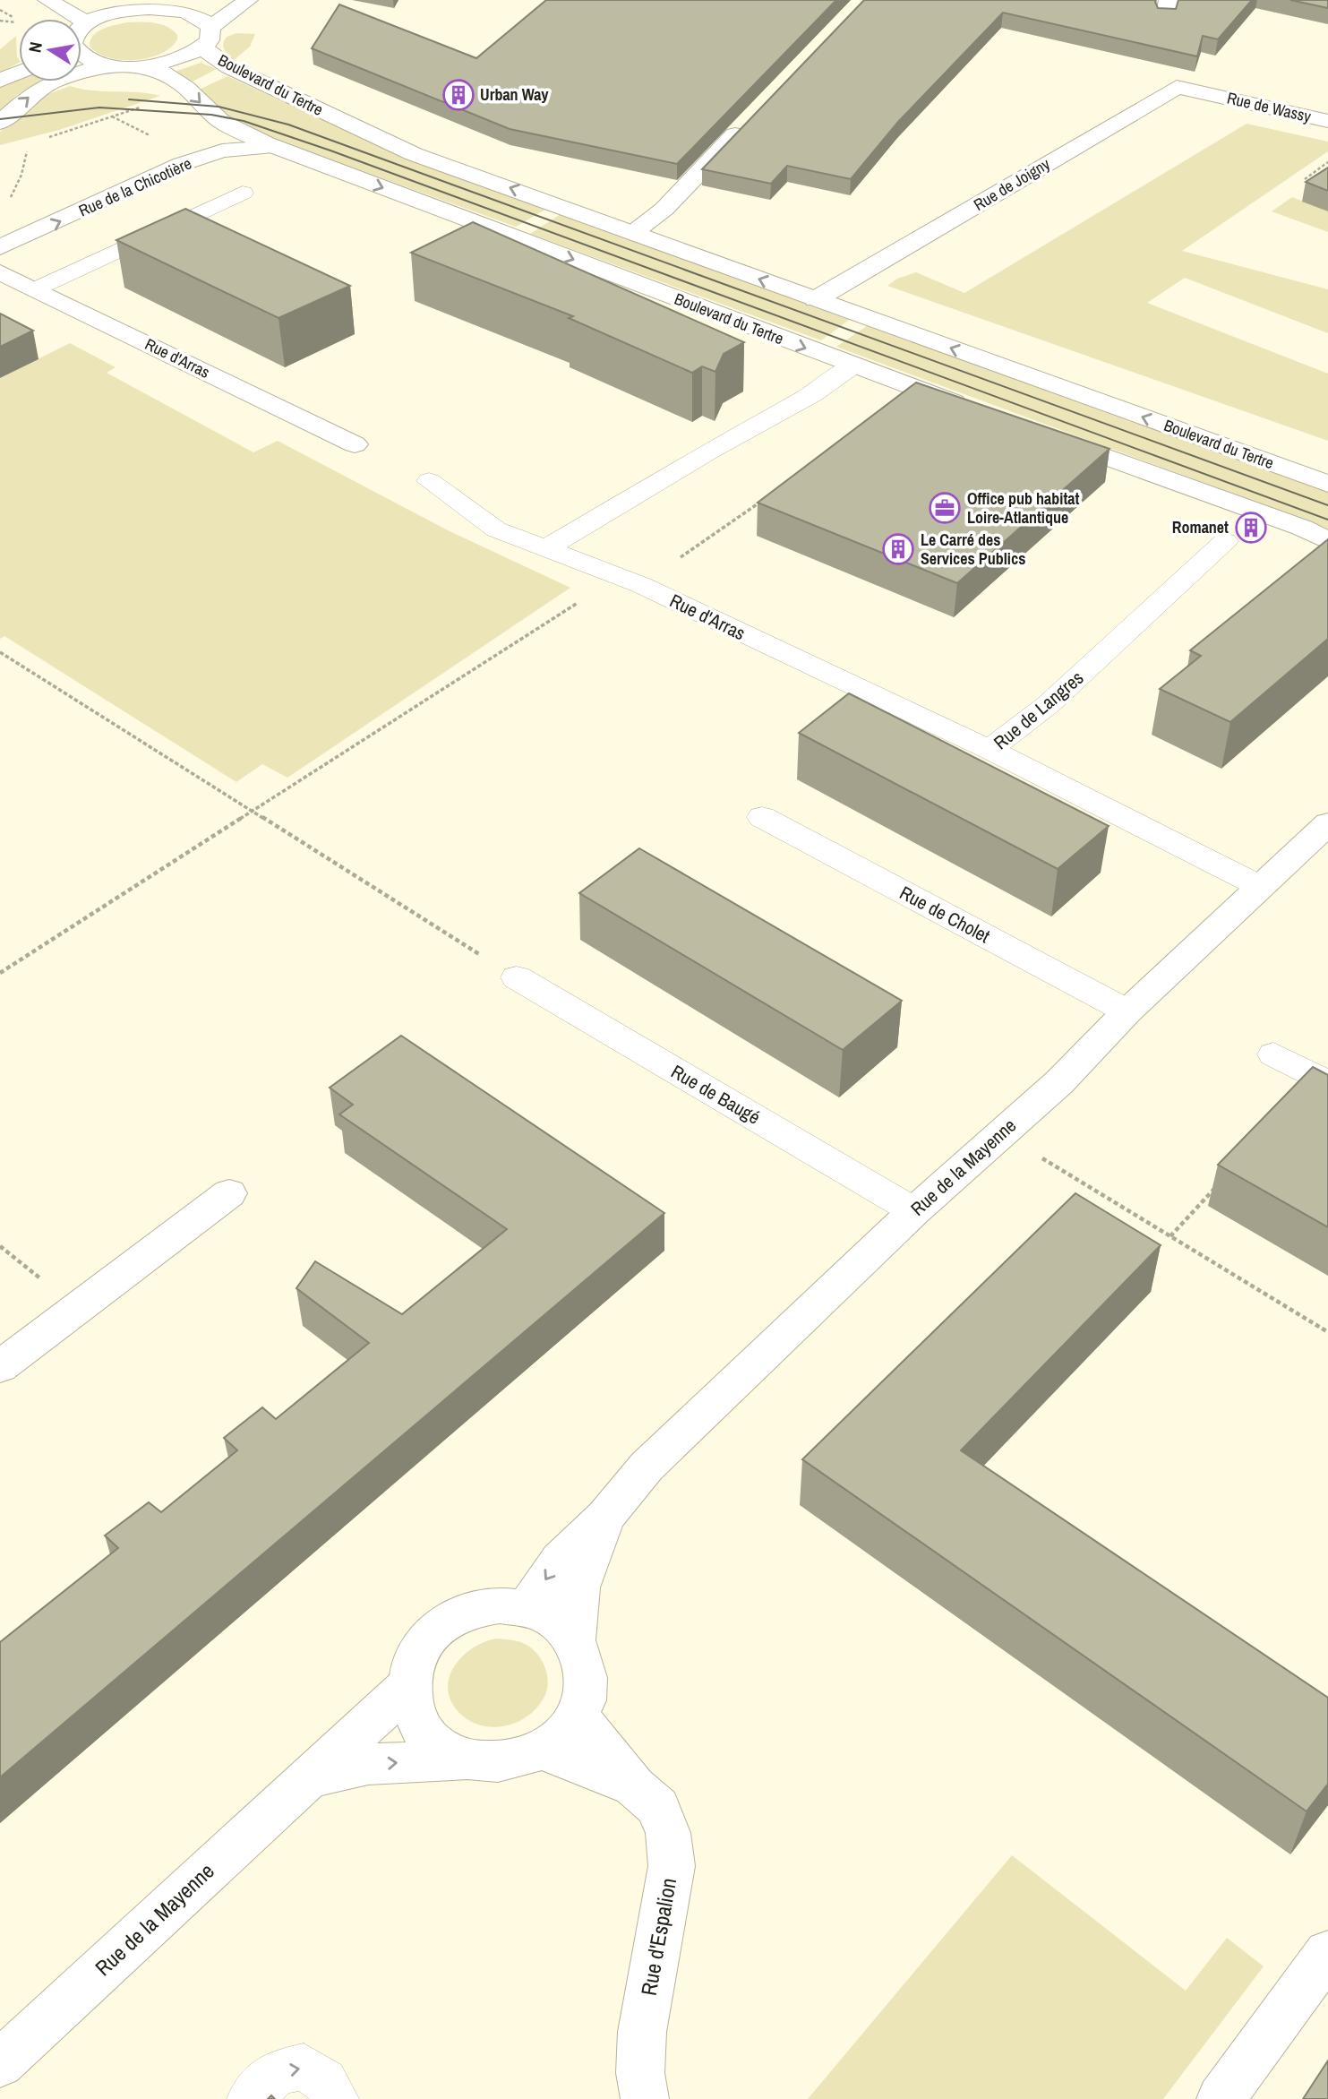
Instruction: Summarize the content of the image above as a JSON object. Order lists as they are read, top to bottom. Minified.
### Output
{"streets":{"street":["Boulevard du Tertre","Rue de Wassy","Rue de Joigny","Rue de la Chicotière","Rue d'Arras","Rue de la Mayenne","Rue d'Espalion"],"lane":["Rue de Langres","Rue de Cholet","Rue de Baugé"]},"crossings":[["Boulevard du Tertre","Rue de Joigny"],["Boulevard du Tertre","Rue de la Chicotière"],["Rue de Wassy","Rue de Joigny"],["Rue d'Arras","Rue de Langres"],["Rue de Langres","Rue de la Mayenne"],["Rue de Cholet","Rue de la Mayenne"],["Rue de Baugé","Rue de la Mayenne"],["Rue de la Mayenne","Rue d'Espalion"]],"places":{"building":["Urban Way","Romanet","Le Carré des Services Publics"],"office":["Office pub habitat Loire-Atlantique"]},"north":"left"}
